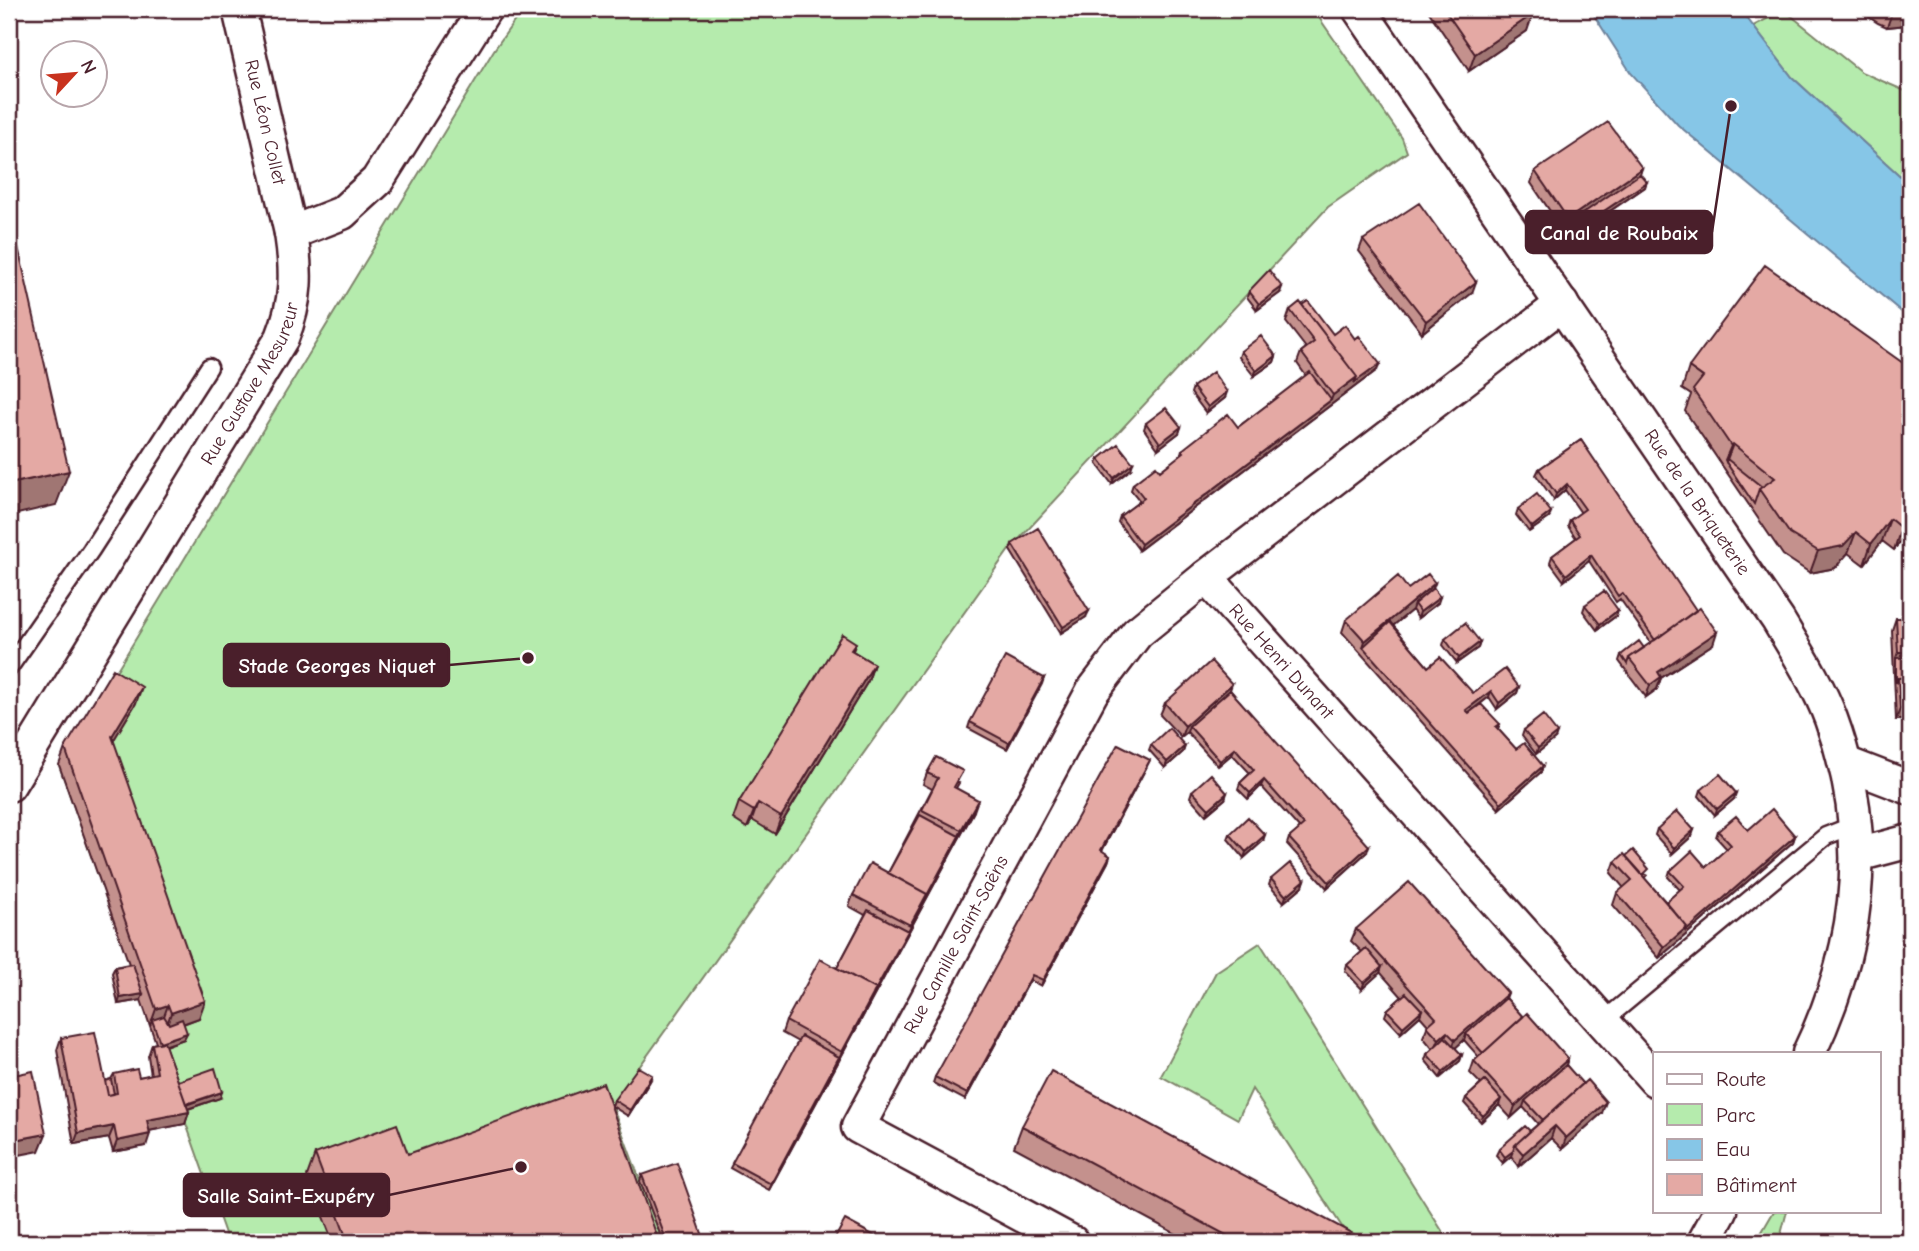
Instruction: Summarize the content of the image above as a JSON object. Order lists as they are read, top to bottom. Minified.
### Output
{"streets":{"street":["Rue Léon Collet","Rue Gustave Mesureur","Rue de la Briqueterie","Rue Henri Dunant","Rue Camille Saint-Saëns"]},"crossings":[["Rue Léon Collet","Rue Gustave Mesureur"],["Rue Henri Dunant","Rue Camille Saint-Saëns"]],"places":["Canal de Roubaix","Stade Georges Niquet","Salle Saint-Exupéry"],"legend":["Route","Parc","Eau","Bâtiment"],"north":"top right"}
